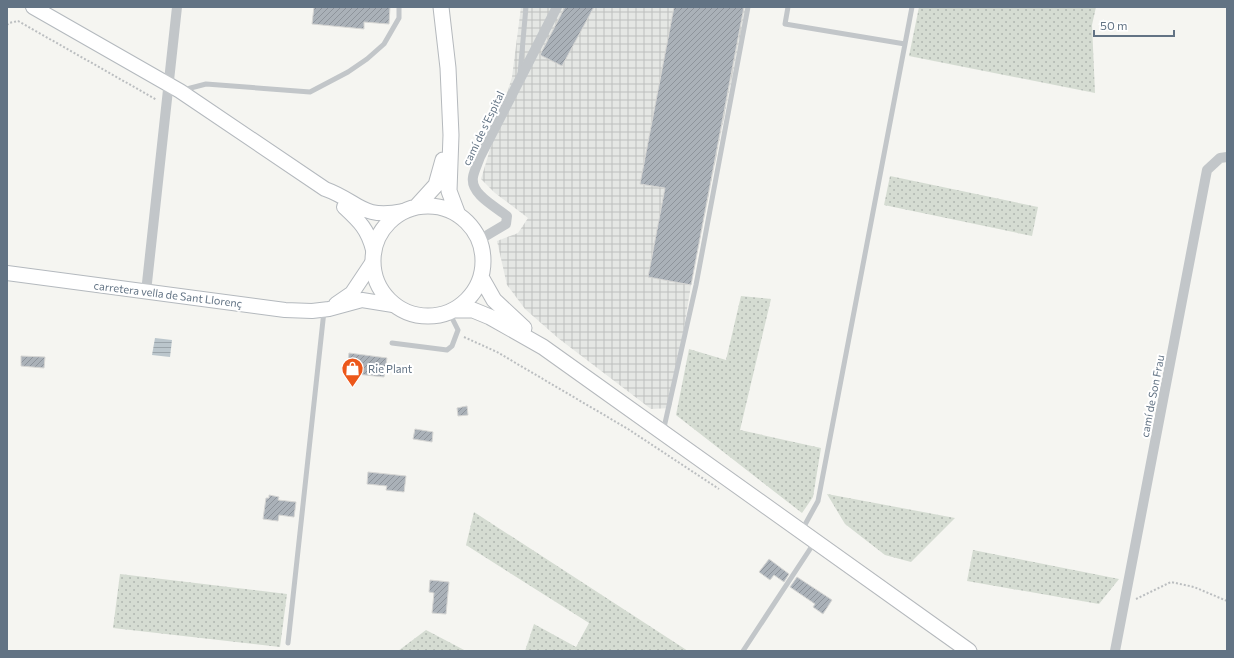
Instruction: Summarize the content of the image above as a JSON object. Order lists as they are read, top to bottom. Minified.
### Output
{"streets":{"main road":["carretera vella de Sant Llorenç"],"street":["camí de s'Espital","camí de Son Frau"]},"crossings":[["camí de s'Espital","carretera vella de Sant Llorenç"]],"places":{"shop":["Rie Plant"]},"scale_bar":"50 m"}
